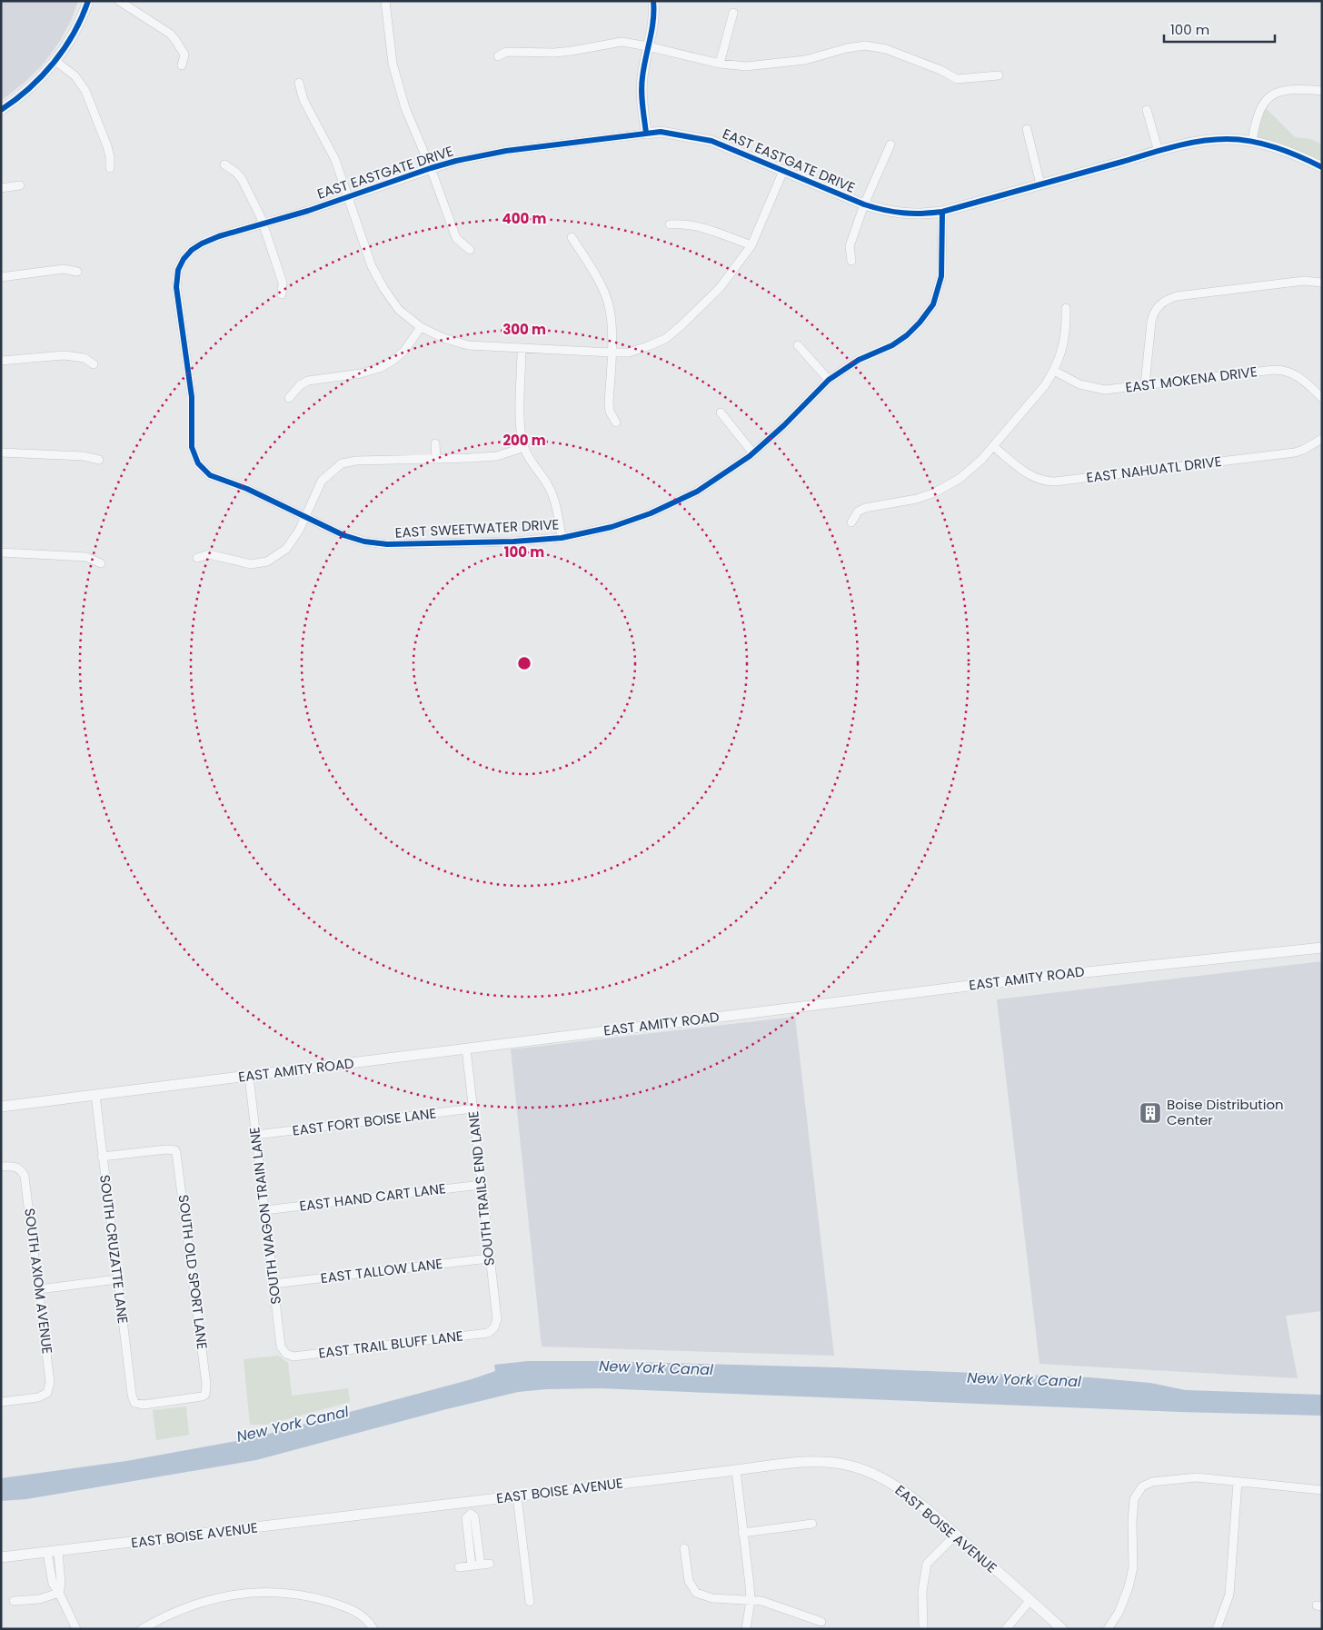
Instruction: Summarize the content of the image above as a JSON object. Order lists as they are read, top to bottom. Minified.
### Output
{"streets":{"street":["EAST EASTGATE DRIVE","EAST MOKENA DRIVE","EAST NAHUATL DRIVE","EAST SWEETWATER DRIVE","EAST AMITY ROAD","EAST FORT BOISE LANE","SOUTH TRAILS END LANE","EAST HAND CART LANE","SOUTH WAGON TRAIN LANE","SOUTH CRUZATTE LANE","EAST TALLOW LANE","SOUTH OLD SPORT LANE","SOUTH AXIOM AVENUE","EAST TRAIL BLUFF LANE","EAST BOISE AVENUE"]},"crossings":[["EAST EASTGATE DRIVE","EAST SWEETWATER DRIVE"],["EAST AMITY ROAD","SOUTH TRAILS END LANE"],["EAST AMITY ROAD","SOUTH WAGON TRAIN LANE"],["EAST AMITY ROAD","SOUTH CRUZATTE LANE"],["EAST FORT BOISE LANE","SOUTH TRAILS END LANE"],["EAST FORT BOISE LANE","SOUTH WAGON TRAIN LANE"],["SOUTH TRAILS END LANE","EAST HAND CART LANE"],["SOUTH TRAILS END LANE","EAST TALLOW LANE"],["SOUTH TRAILS END LANE","EAST TRAIL BLUFF LANE"],["EAST HAND CART LANE","SOUTH WAGON TRAIN LANE"],["SOUTH WAGON TRAIN LANE","EAST TALLOW LANE"],["SOUTH WAGON TRAIN LANE","EAST TRAIL BLUFF LANE"],["SOUTH CRUZATTE LANE","SOUTH OLD SPORT LANE"]],"water":["New York Canal"],"places":{"building":["Boise Distribution Center"]},"scale_bar":"100 m","rings":["400 m","300 m","200 m","100 m"]}
